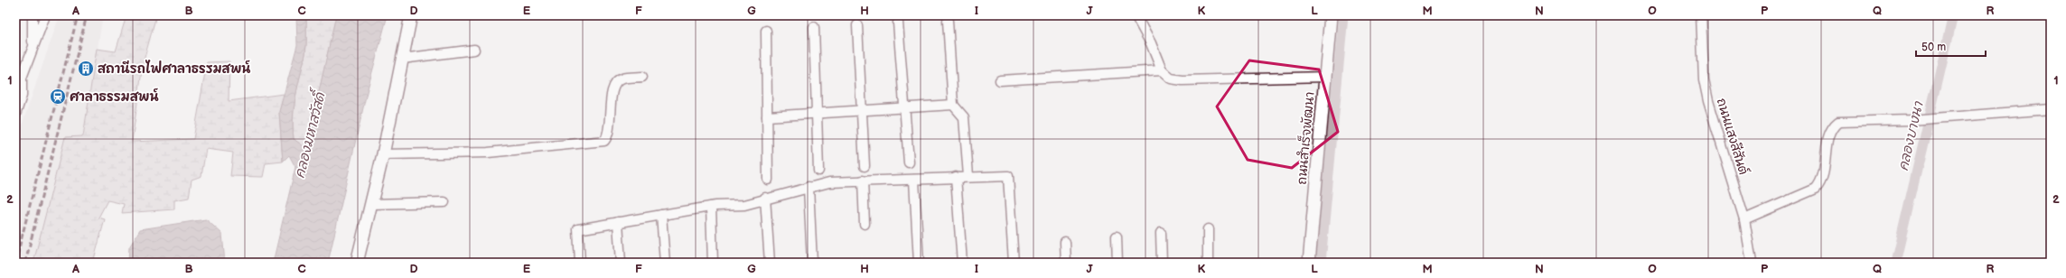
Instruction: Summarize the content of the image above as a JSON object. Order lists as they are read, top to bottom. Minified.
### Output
{"streets":{"street":["ถนนแสงสีสันต์","ถนนสำเร็จพัฒนา"]},"water":["คลองมหาสวัสดิ์","คลองบางนา"],"places":{"building":["สถานีรถไฟศาลาธรรมสพน์"],"station":["ศาลาธรรมสพน์"]},"scale_bar":"50 m","grid":{"columns":["A","B","C","D","E","F","G","H","I","J","K","L","M","N","O","P","Q","R"],"rows":["1","2"]}}
